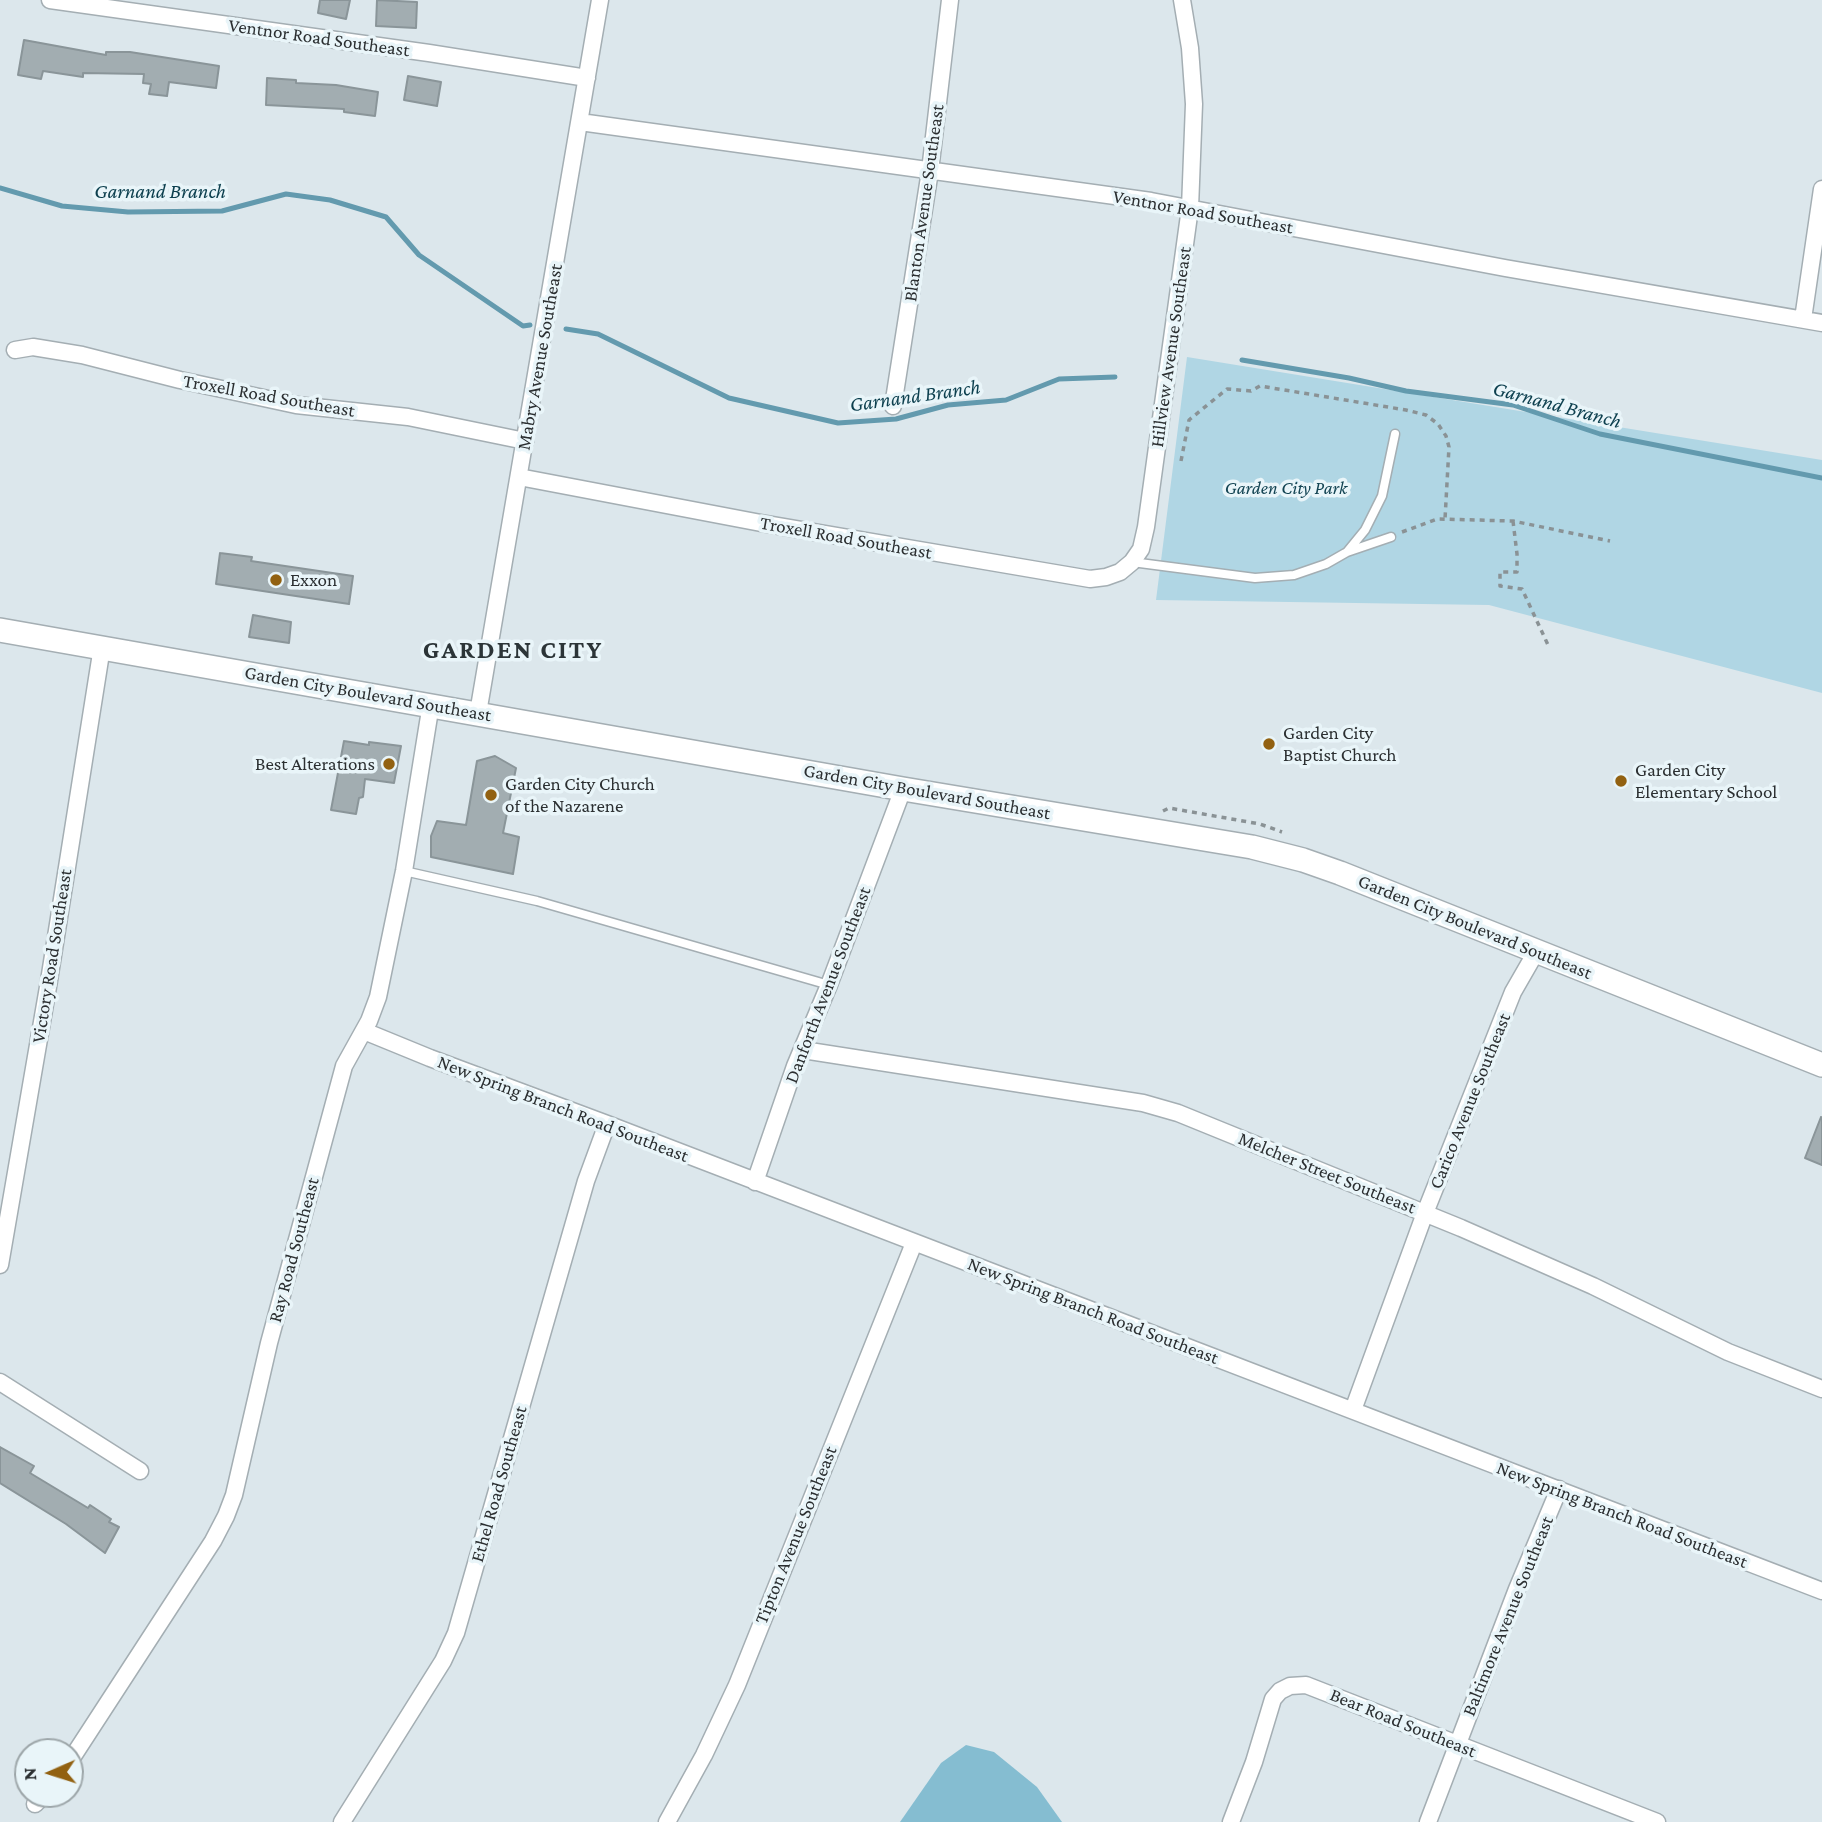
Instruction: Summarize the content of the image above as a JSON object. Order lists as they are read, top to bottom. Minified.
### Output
{"streets":{"street":["Ventnor Road Southeast","Blanton Avenue Southeast","Hillview Avenue Southeast","Mabry Avenue Southeast","Troxell Road Southeast","Garden City Boulevard Southeast","Victory Road Southeast","Danforth Avenue Southeast","Carico Avenue Southeast","New Spring Branch Road Southeast","Melcher Street Southeast","Ray Road Southeast","Ethel Road Southeast","Tipton Avenue Southeast","Baltimore Avenue Southeast","Bear Road Southeast"]},"crossings":[["Ventnor Road Southeast","Blanton Avenue Southeast"],["Ventnor Road Southeast","Hillview Avenue Southeast"],["Ventnor Road Southeast","Mabry Avenue Southeast"],["Hillview Avenue Southeast","Troxell Road Southeast"],["Mabry Avenue Southeast","Troxell Road Southeast"],["Mabry Avenue Southeast","Garden City Boulevard Southeast"],["Garden City Boulevard Southeast","Victory Road Southeast"],["Garden City Boulevard Southeast","Danforth Avenue Southeast"],["Garden City Boulevard Southeast","Carico Avenue Southeast"],["Garden City Boulevard Southeast","Ray Road Southeast"],["Danforth Avenue Southeast","New Spring Branch Road Southeast"],["Danforth Avenue Southeast","Melcher Street Southeast"],["Carico Avenue Southeast","New Spring Branch Road Southeast"],["Carico Avenue Southeast","Melcher Street Southeast"],["New Spring Branch Road Southeast","Ray Road Southeast"],["New Spring Branch Road Southeast","Ethel Road Southeast"],["New Spring Branch Road Southeast","Tipton Avenue Southeast"],["New Spring Branch Road Southeast","Baltimore Avenue Southeast"],["Baltimore Avenue Southeast","Bear Road Southeast"]],"districts":["GARDEN CITY"],"water":["Garnand Branch"],"parks":["Garden City Park"],"places":["Exxon","Garden City Baptist Church","Best Alterations","Garden City Elementary School","Garden City Church of the Nazarene"],"north":"left"}
